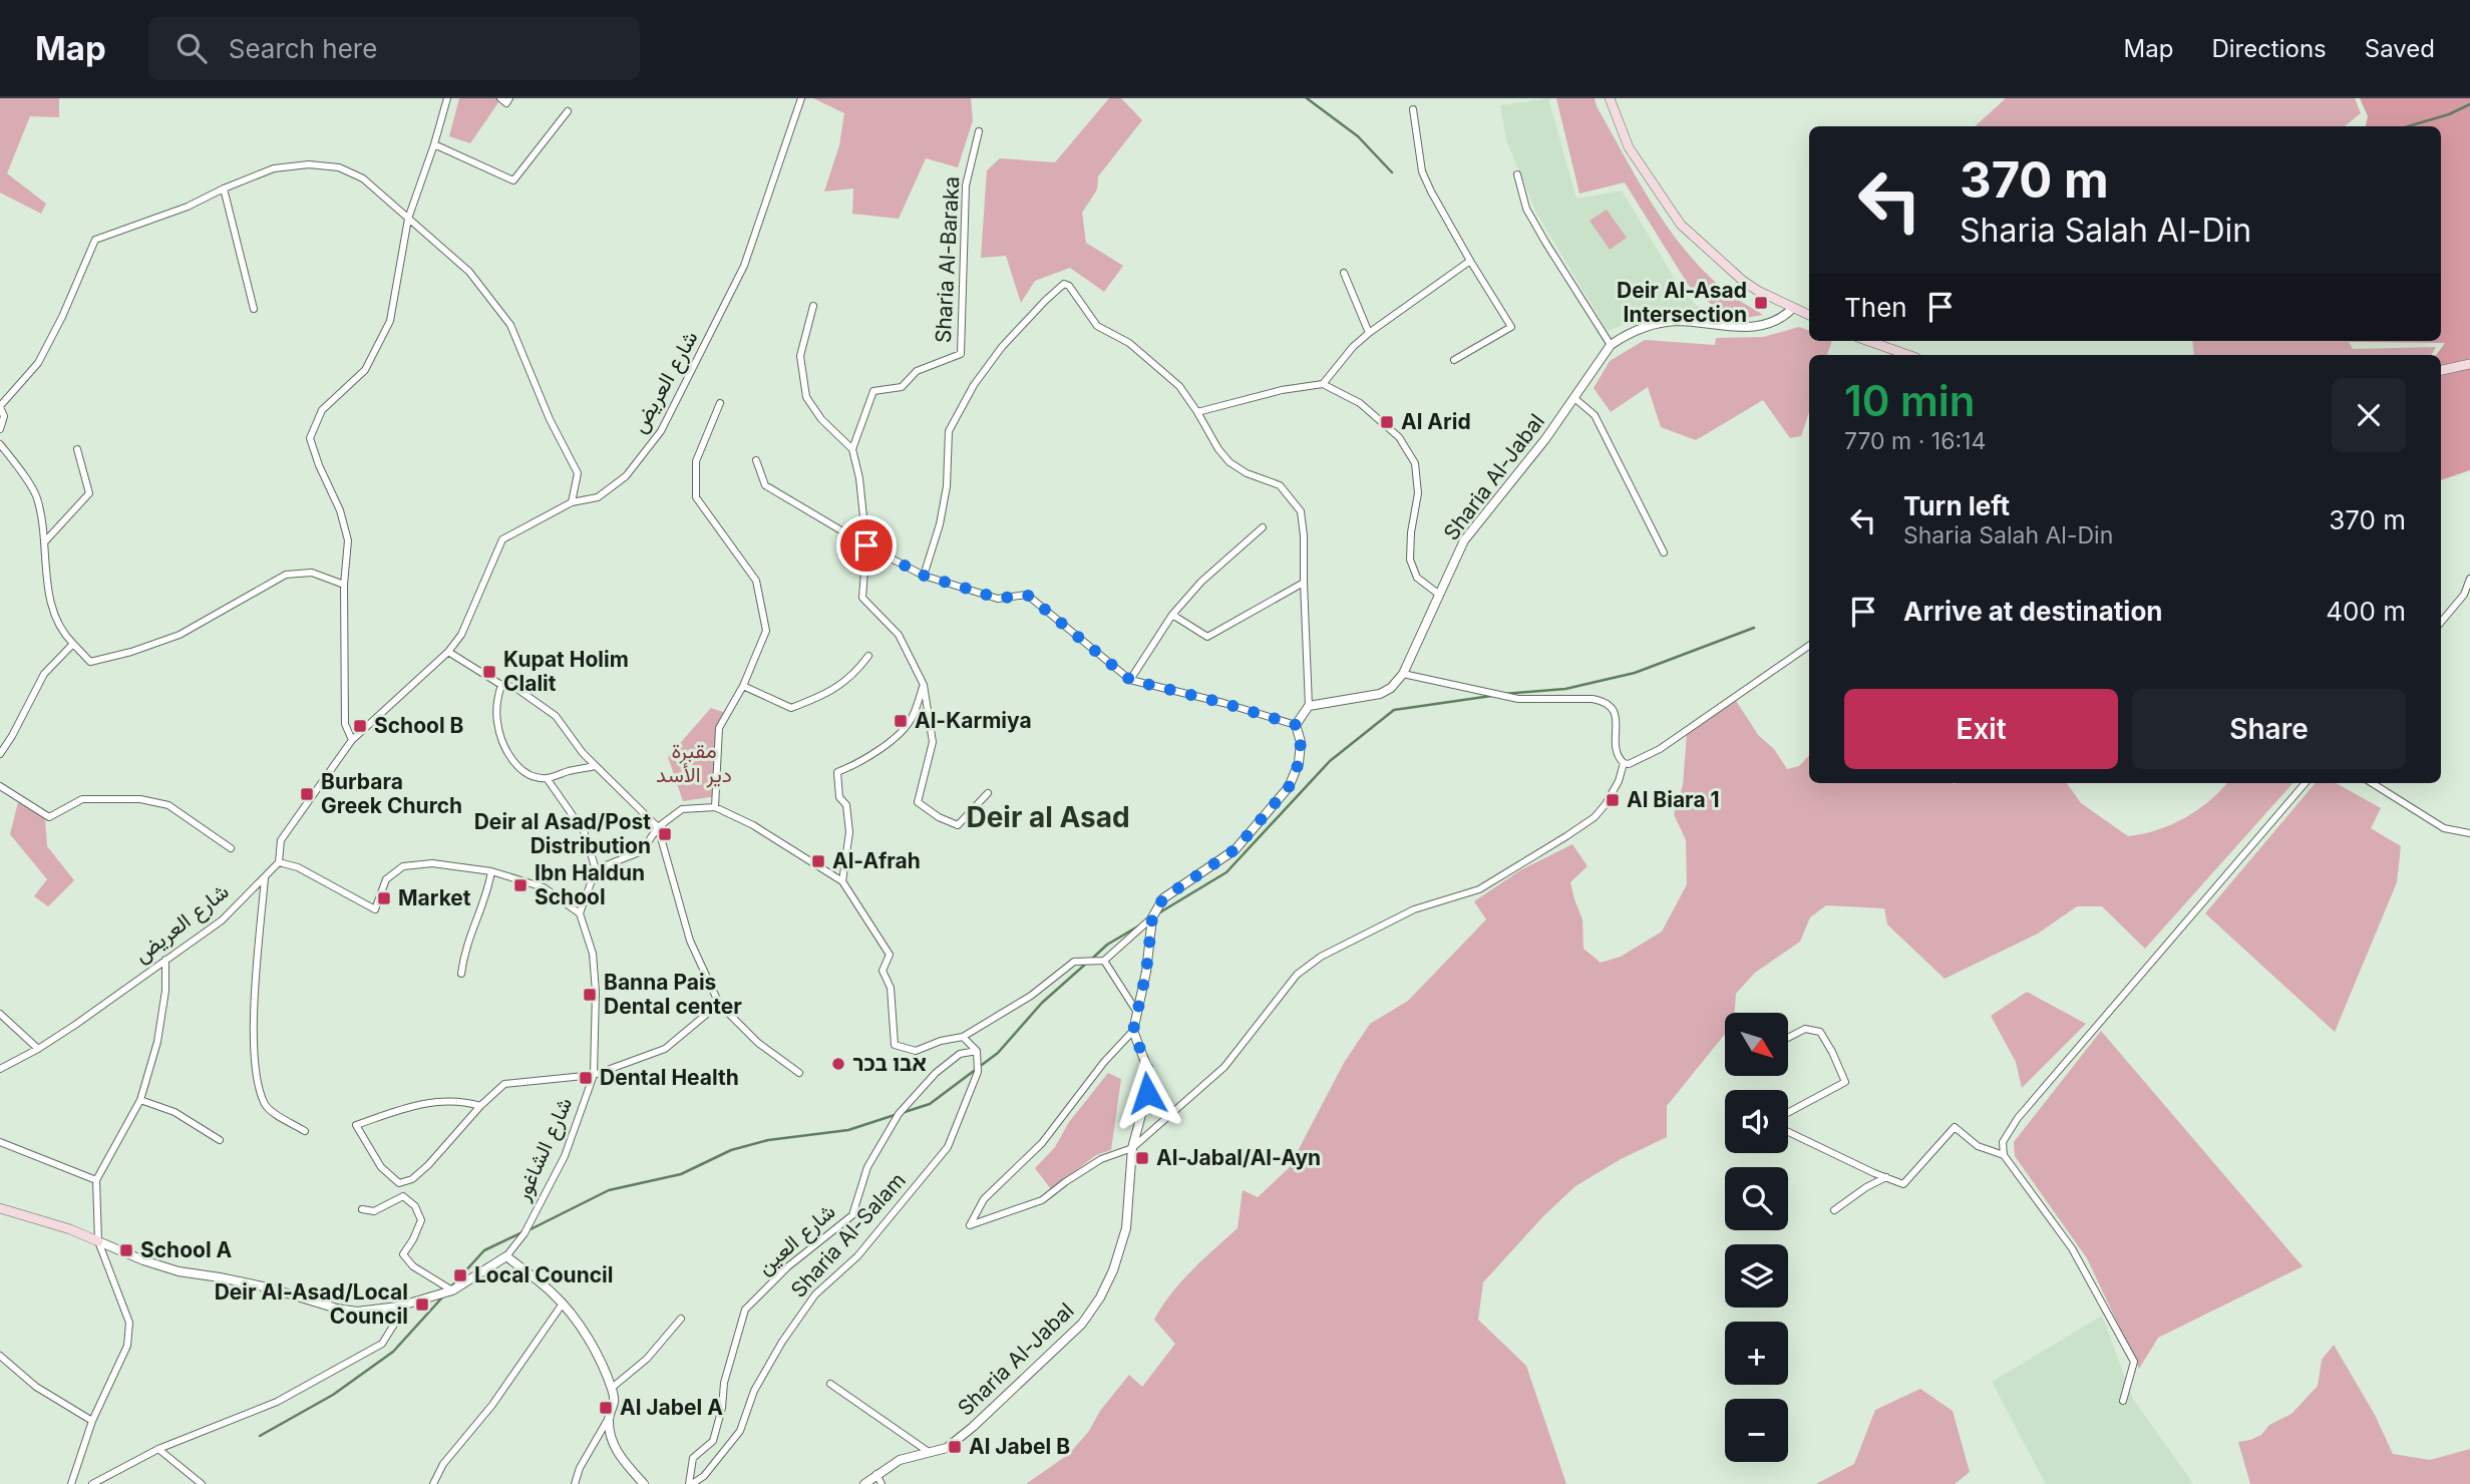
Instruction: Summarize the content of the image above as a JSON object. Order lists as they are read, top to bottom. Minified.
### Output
{"streets":{"street":["Sharia Al-Baraka","شارع العريض","Sharia Al-Jabal","شارع الشاغور","Sharia Al-Salam","شارع العين"]},"crossings":[["Sharia Al-Salam","شارع العين"]],"districts":["Deir al Asad"],"parks":["مقبرة دير الأسد"],"places":{"transit":["Deir Al-Asad Intersection","Al Arid","Kupat Holim Clalit","Al-Karmiya","School B","Burbara Greek Church","Al Biara 1","Deir al Asad/Post Distribution","Al-Afrah","Ibn Haldun School","Market","Banna Pais Dental center","Dental Health","Al-Jabal/Al-Ayn","School A","Local Council","Deir Al-Asad/Local Council","Al Jabel A","Al Jabel B"],"other":["אבו בכר"]},"north":"bottom right","page":{"header":"Map","search":"Search here","nav":["Map","Directions","Saved"],"turn":["370 m","Sharia Salah Al-Din"],"then":"Then","heading":["10 min","770 m · 16:14"],"list":[{"name":"Turn left","note":"Sharia Salah Al-Din","value":"370 m"},{"name":"Arrive at destination","value":"400 m"}],"buttons":["Exit","Share"],"map_buttons":["+","−"]}}
